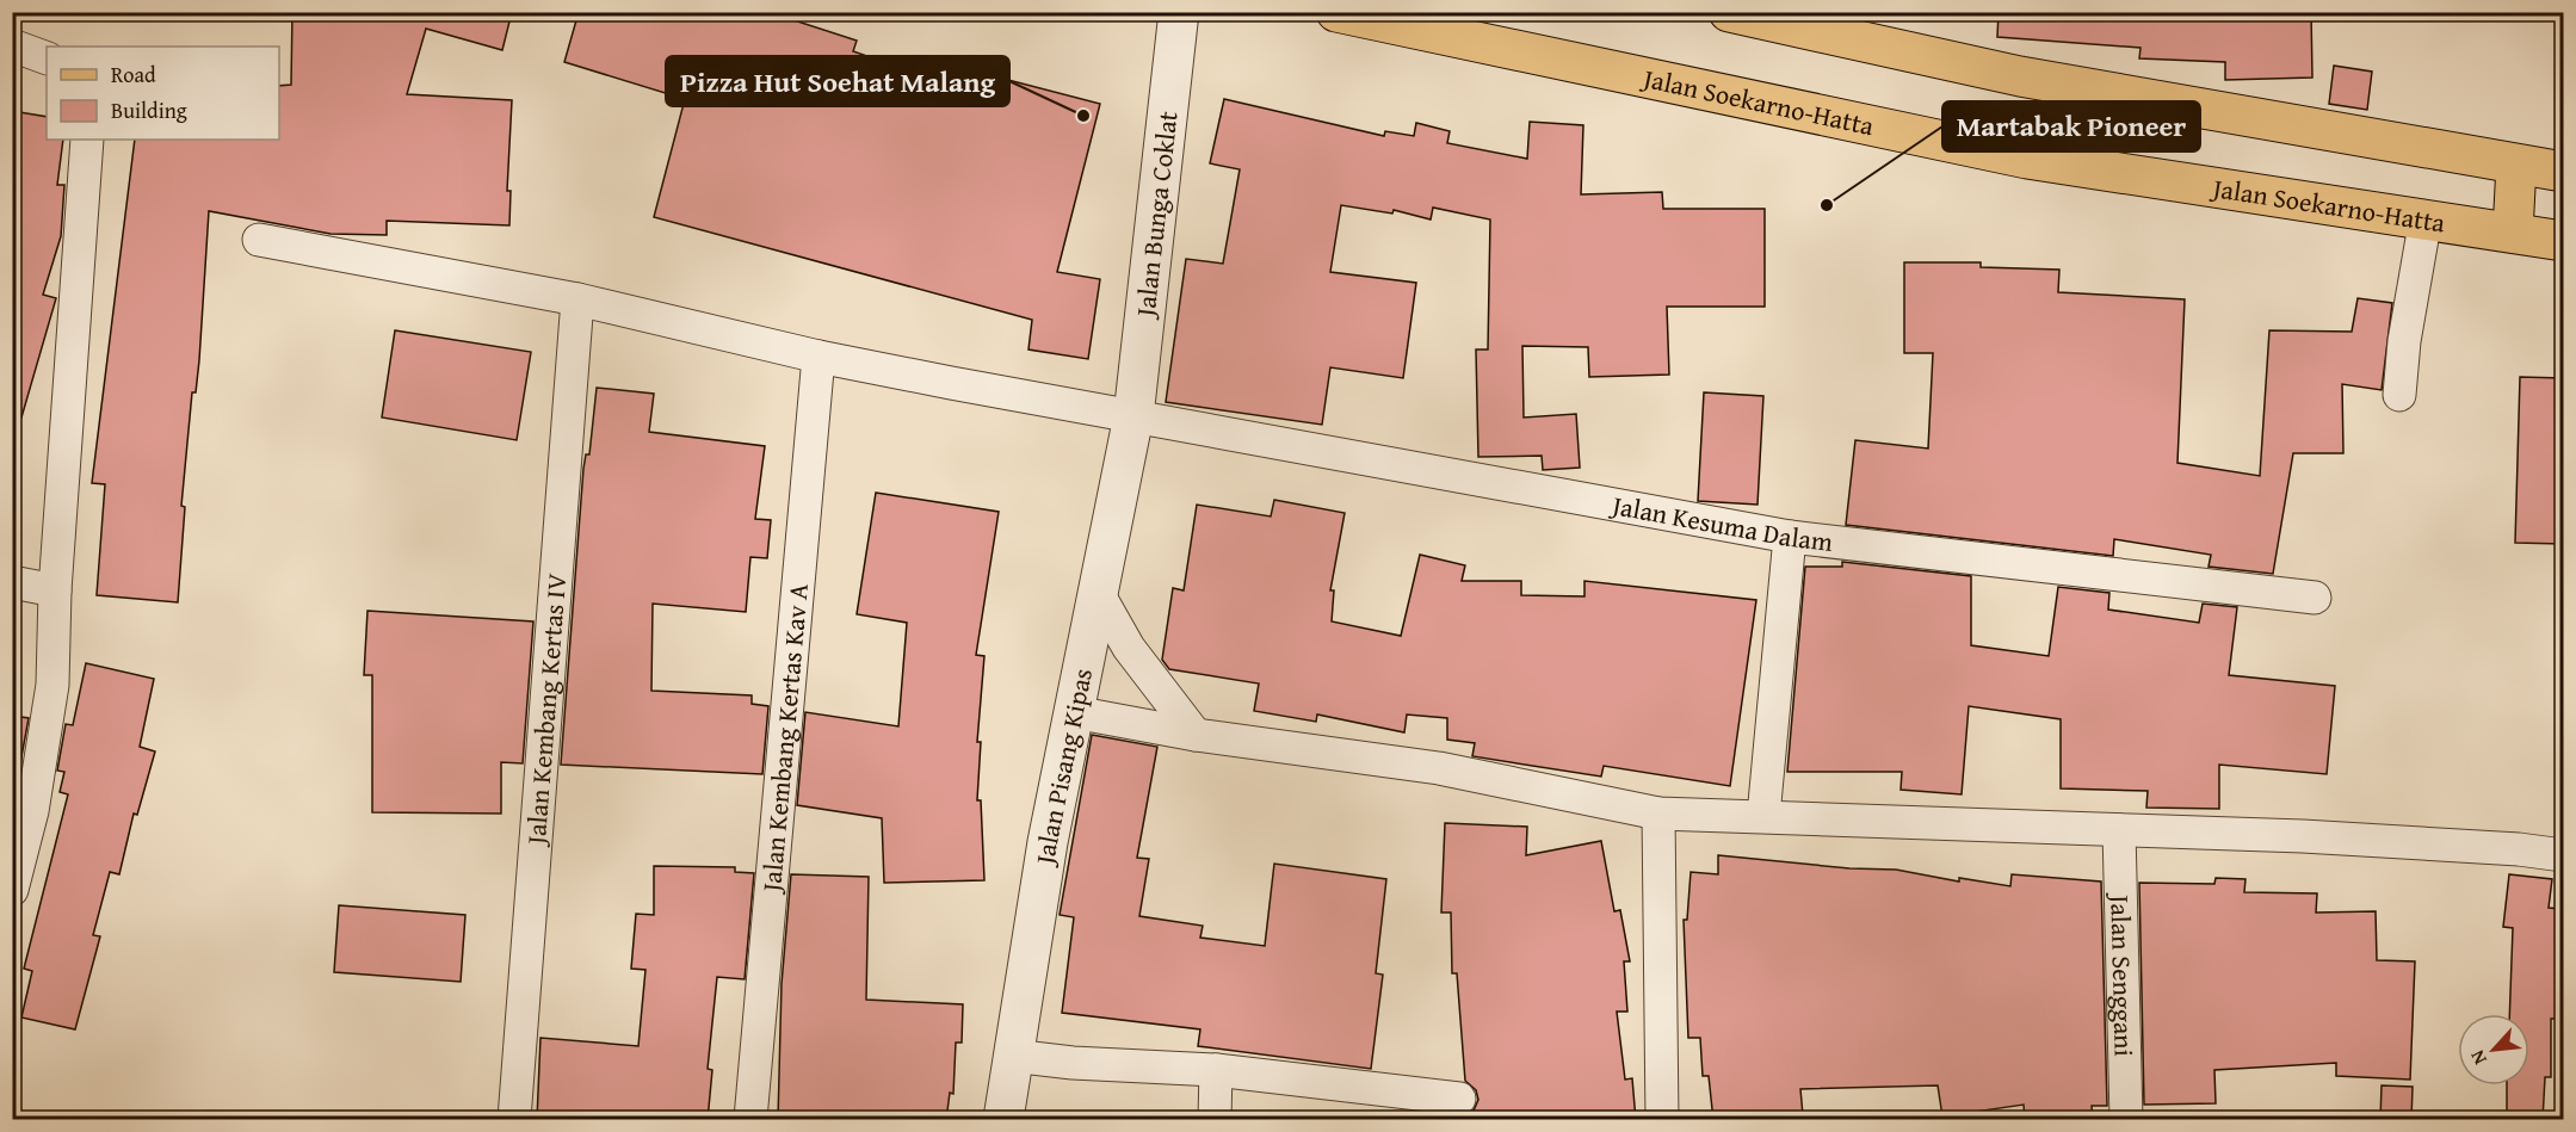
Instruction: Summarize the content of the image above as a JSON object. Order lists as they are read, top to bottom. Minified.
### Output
{"streets":{"main road":["Jalan Soekarno-Hatta"],"street":["Jalan Bunga Coklat","Jalan Kesuma Dalam","Jalan Kembang Kertas IV","Jalan Kembang Kertas Kav A","Jalan Pisang Kipas","Jalan Senggani"]},"crossings":[["Jalan Bunga Coklat","Jalan Kesuma Dalam"],["Jalan Bunga Coklat","Jalan Pisang Kipas"],["Jalan Kesuma Dalam","Jalan Kembang Kertas IV"],["Jalan Kesuma Dalam","Jalan Kembang Kertas Kav A"],["Jalan Kesuma Dalam","Jalan Pisang Kipas"]],"places":["Pizza Hut Soehat Malang","Martabak Pioneer"],"legend":["Road","Building"],"north":"bottom left"}
